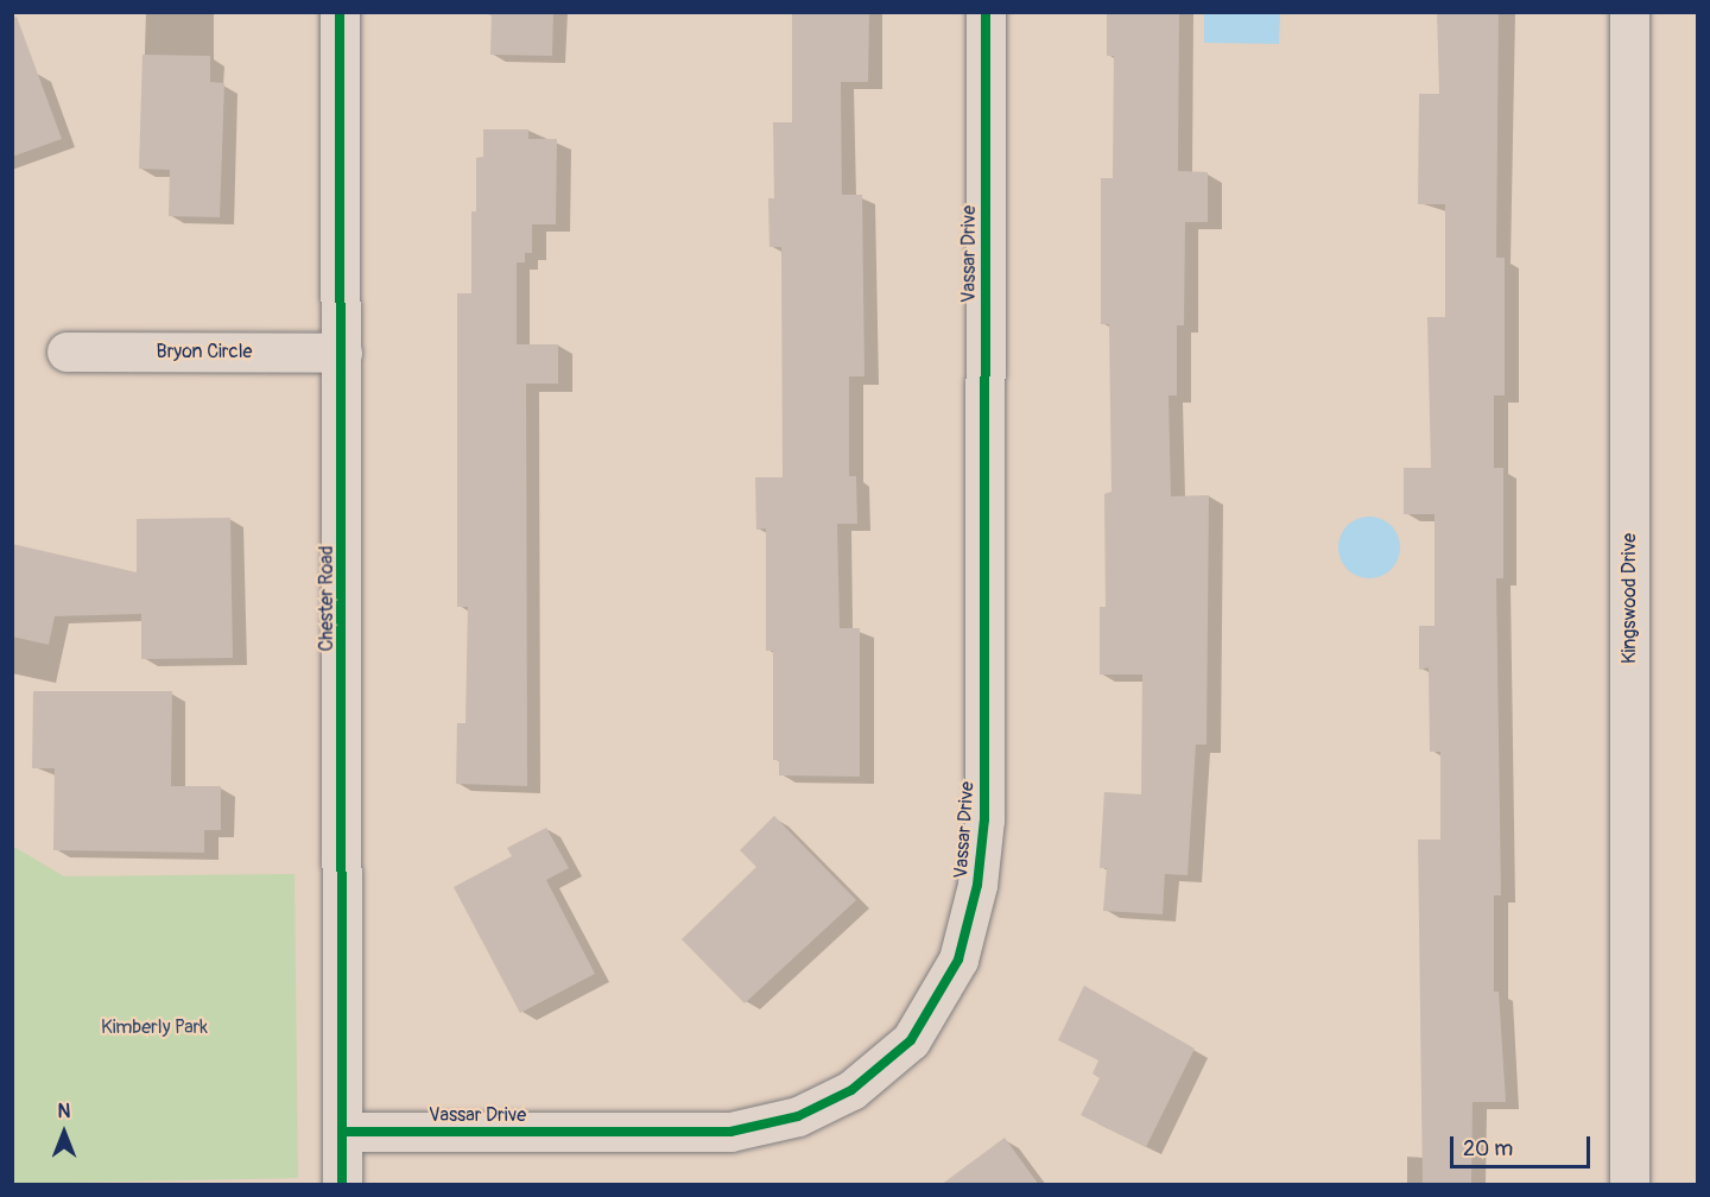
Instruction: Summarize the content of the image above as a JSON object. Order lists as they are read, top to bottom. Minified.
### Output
{"streets":{"street":["Vassar Drive","Bryon Circle","Chester Road","Kingswood Drive"]},"crossings":[["Vassar Drive","Chester Road"],["Bryon Circle","Chester Road"]],"parks":["Kimberly Park"],"scale_bar":"20 m","north":"top"}
